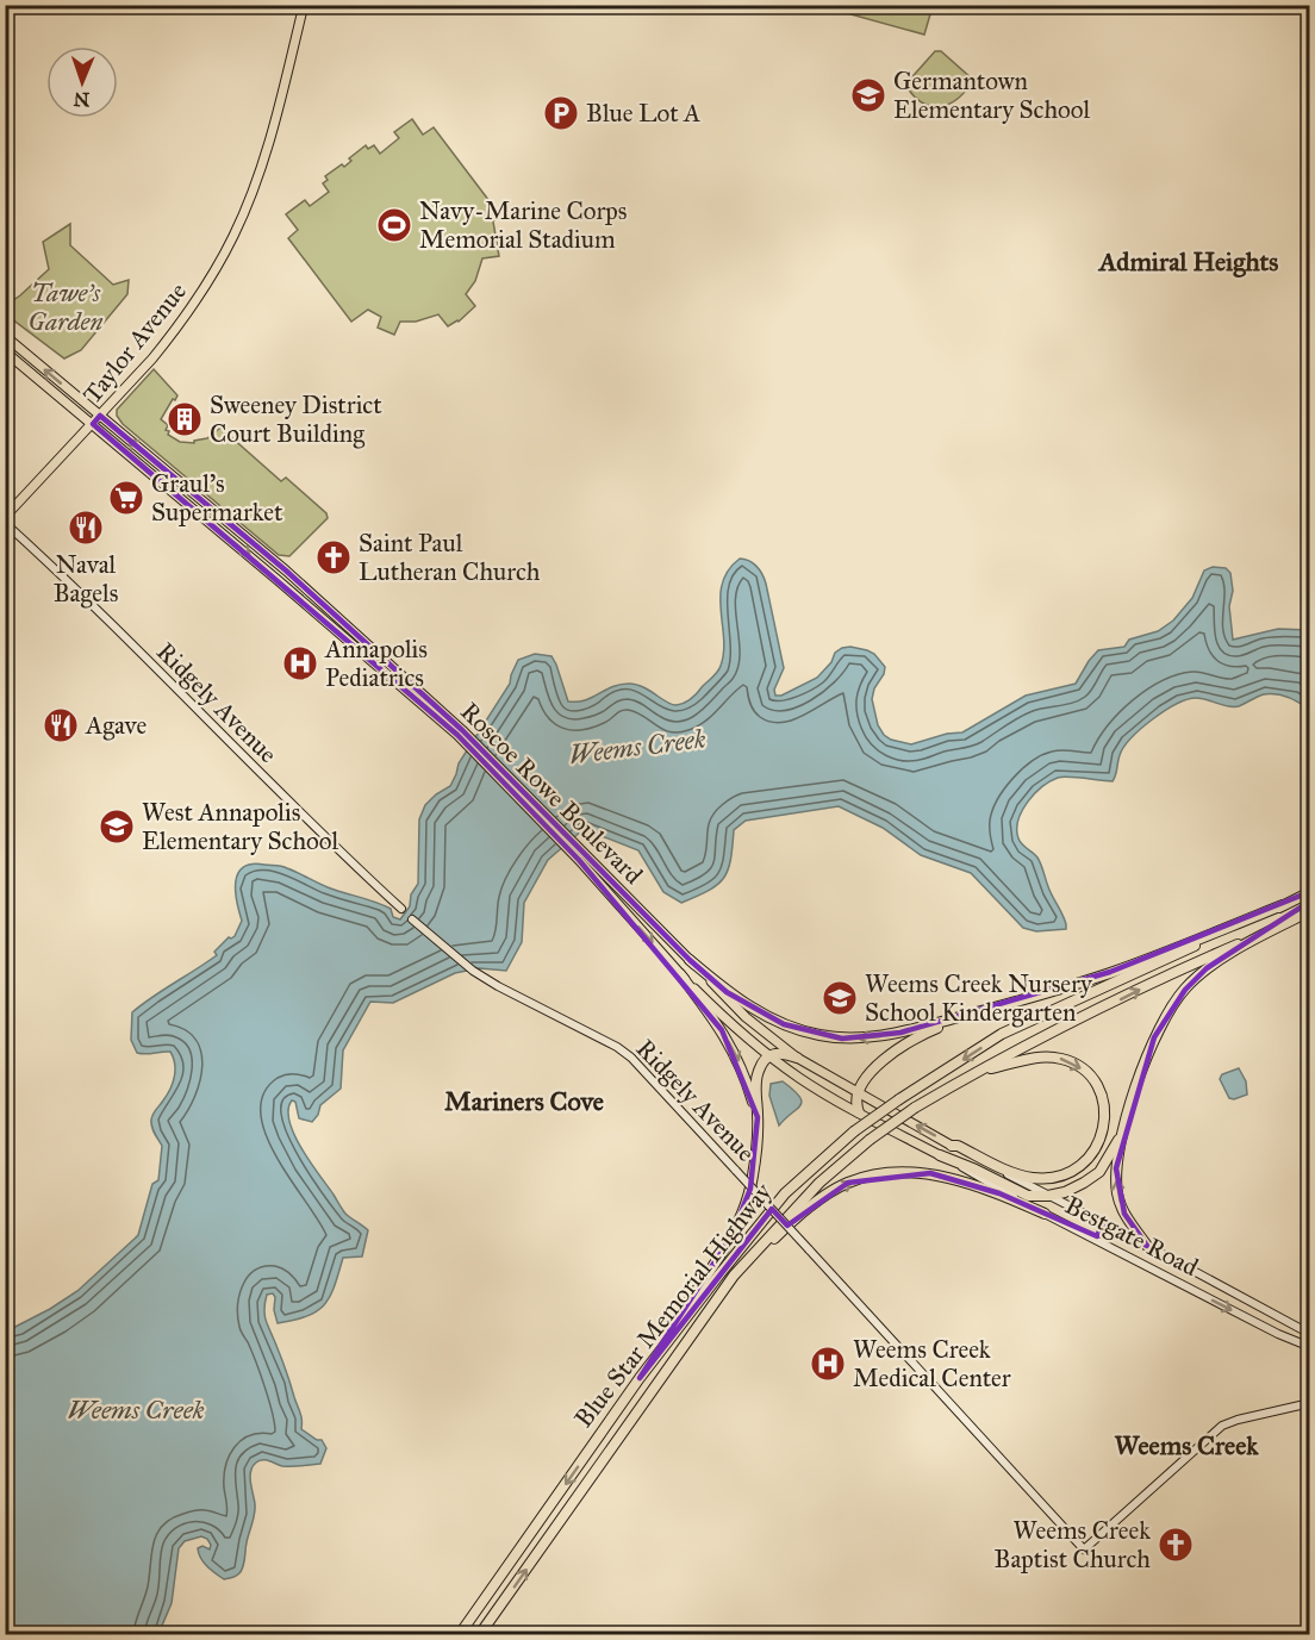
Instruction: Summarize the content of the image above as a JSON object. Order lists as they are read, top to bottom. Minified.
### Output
{"streets":{"highway":["Blue Star Memorial Highway"],"main road":["Taylor Avenue","Ridgely Avenue","Roscoe Rowe Boulevard","Bestgate Road"]},"crossings":[["Taylor Avenue","Ridgely Avenue"],["Taylor Avenue","Roscoe Rowe Boulevard"],["Roscoe Rowe Boulevard","Bestgate Road"]],"districts":["Admiral Heights","Mariners Cove","Weems Creek"],"water":["Weems Creek"],"parks":["Tawe's Garden"],"places":{"school or university":["Germantown Elementary School","West Annapolis Elementary School","Weems Creek Nursery School Kindergarten"],"parking":["Blue Lot A"],"sports":["Navy-Marine Corps Memorial Stadium"],"building":["Sweeney District Court Building"],"supermarket":["Graul's Supermarket"],"restaurant":["Naval Bagels","Agave"],"church":["Saint Paul Lutheran Church","Weems Creek Baptist Church"],"hospital":["Annapolis Pediatrics","Weems Creek Medical Center"]},"north":"bottom"}
